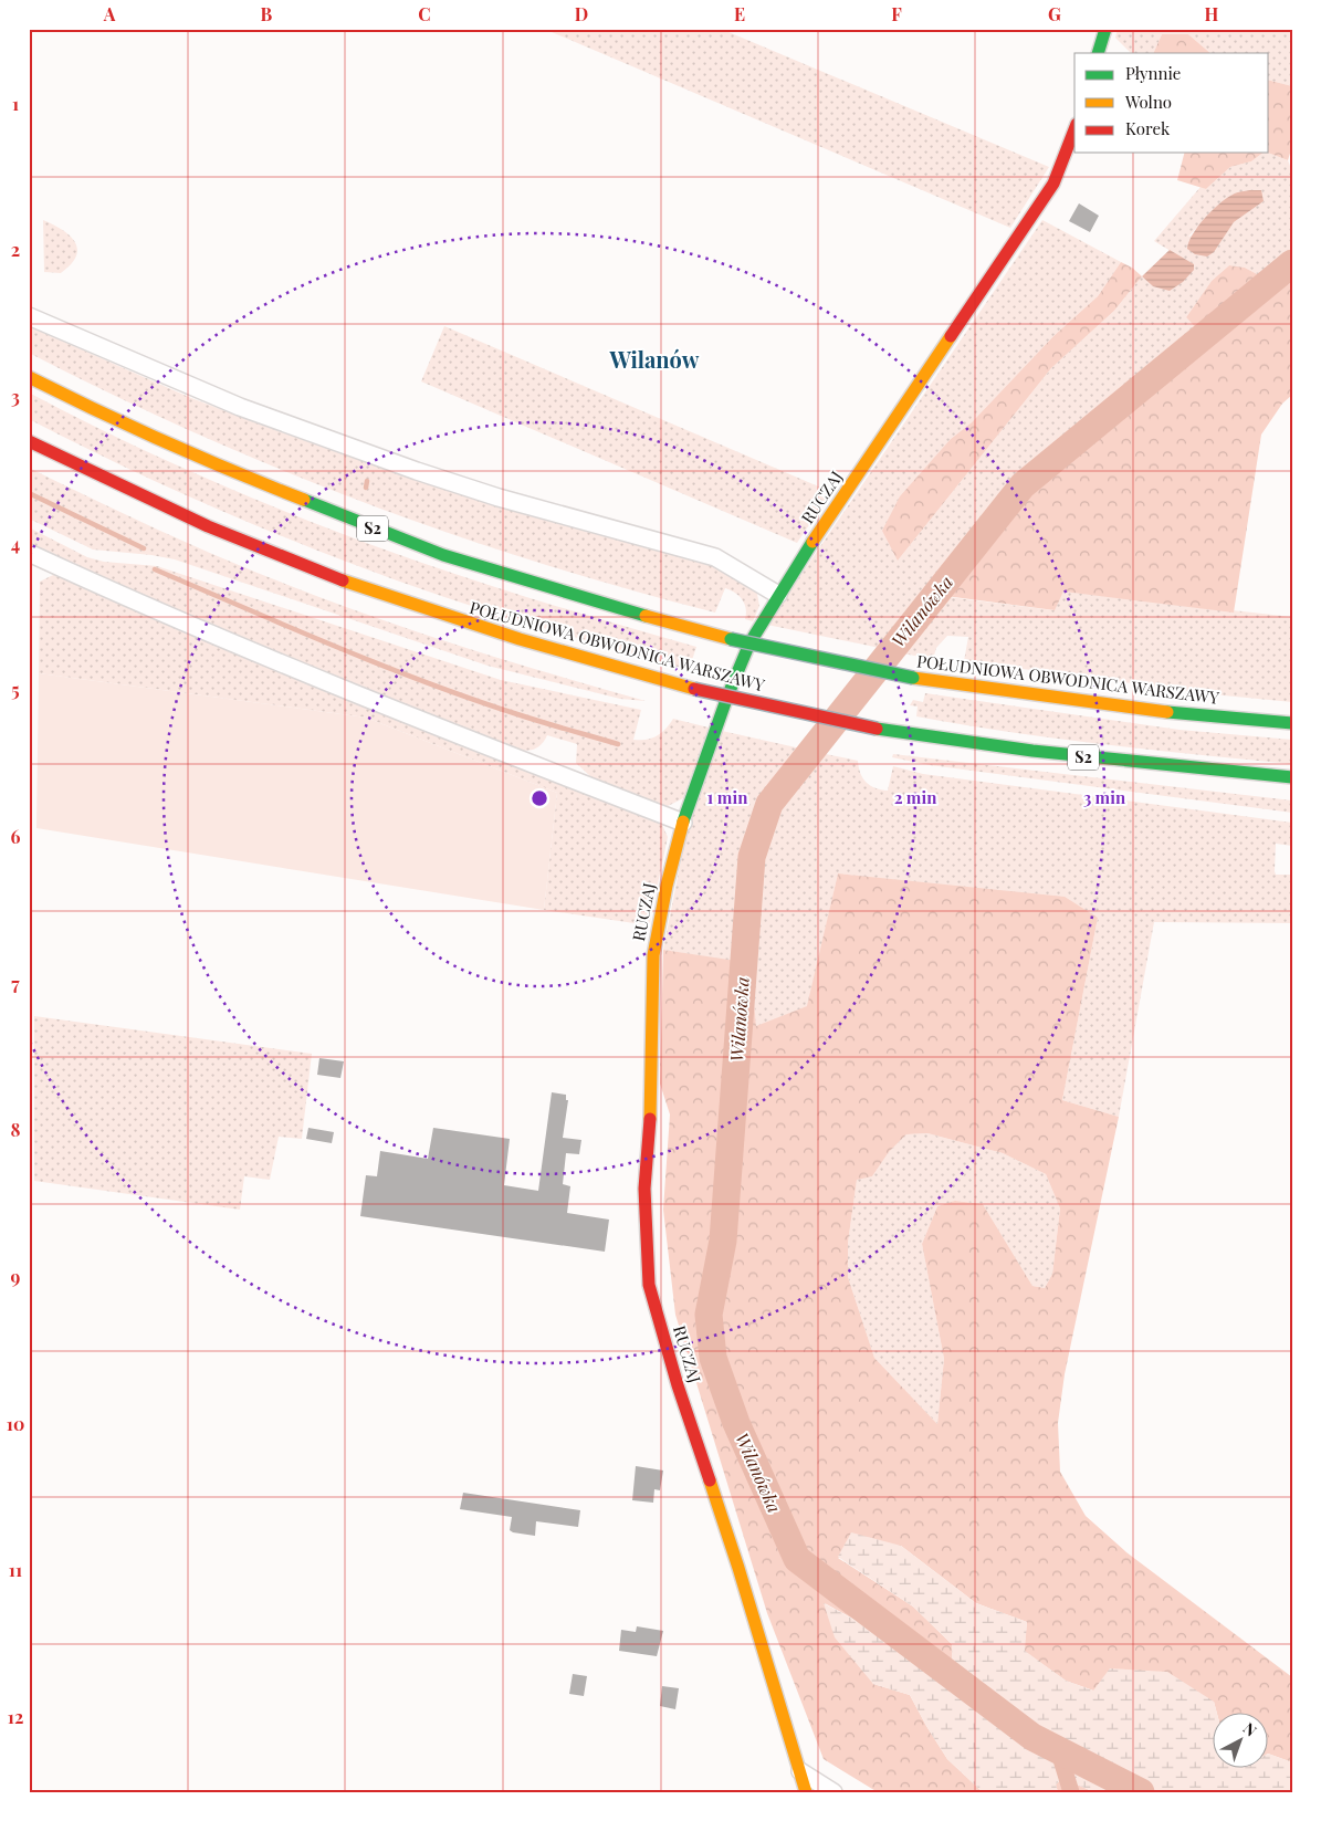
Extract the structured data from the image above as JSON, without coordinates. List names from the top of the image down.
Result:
{
  "streets": {
    "main road": ["RUCZAJ", "S2", "POŁUDNIOWA OBWODNICA WARSZAWY"]
  },
  "districts": ["Wilanów"],
  "water": ["Wilanówka"],
  "legend": ["Płynnie", "Wolno", "Korek"],
  "north": "top right",
  "grid": {
    "columns": [
      "A",
      "B",
      "C",
      "D",
      "E",
      "F",
      "G",
      "H"
    ],
    "rows": [
      "1",
      "2",
      "3",
      "4",
      "5",
      "6",
      "7",
      "8",
      "9",
      "10",
      "11",
      "12"
    ]
  },
  "rings": ["1 min", "2 min", "3 min"]
}
